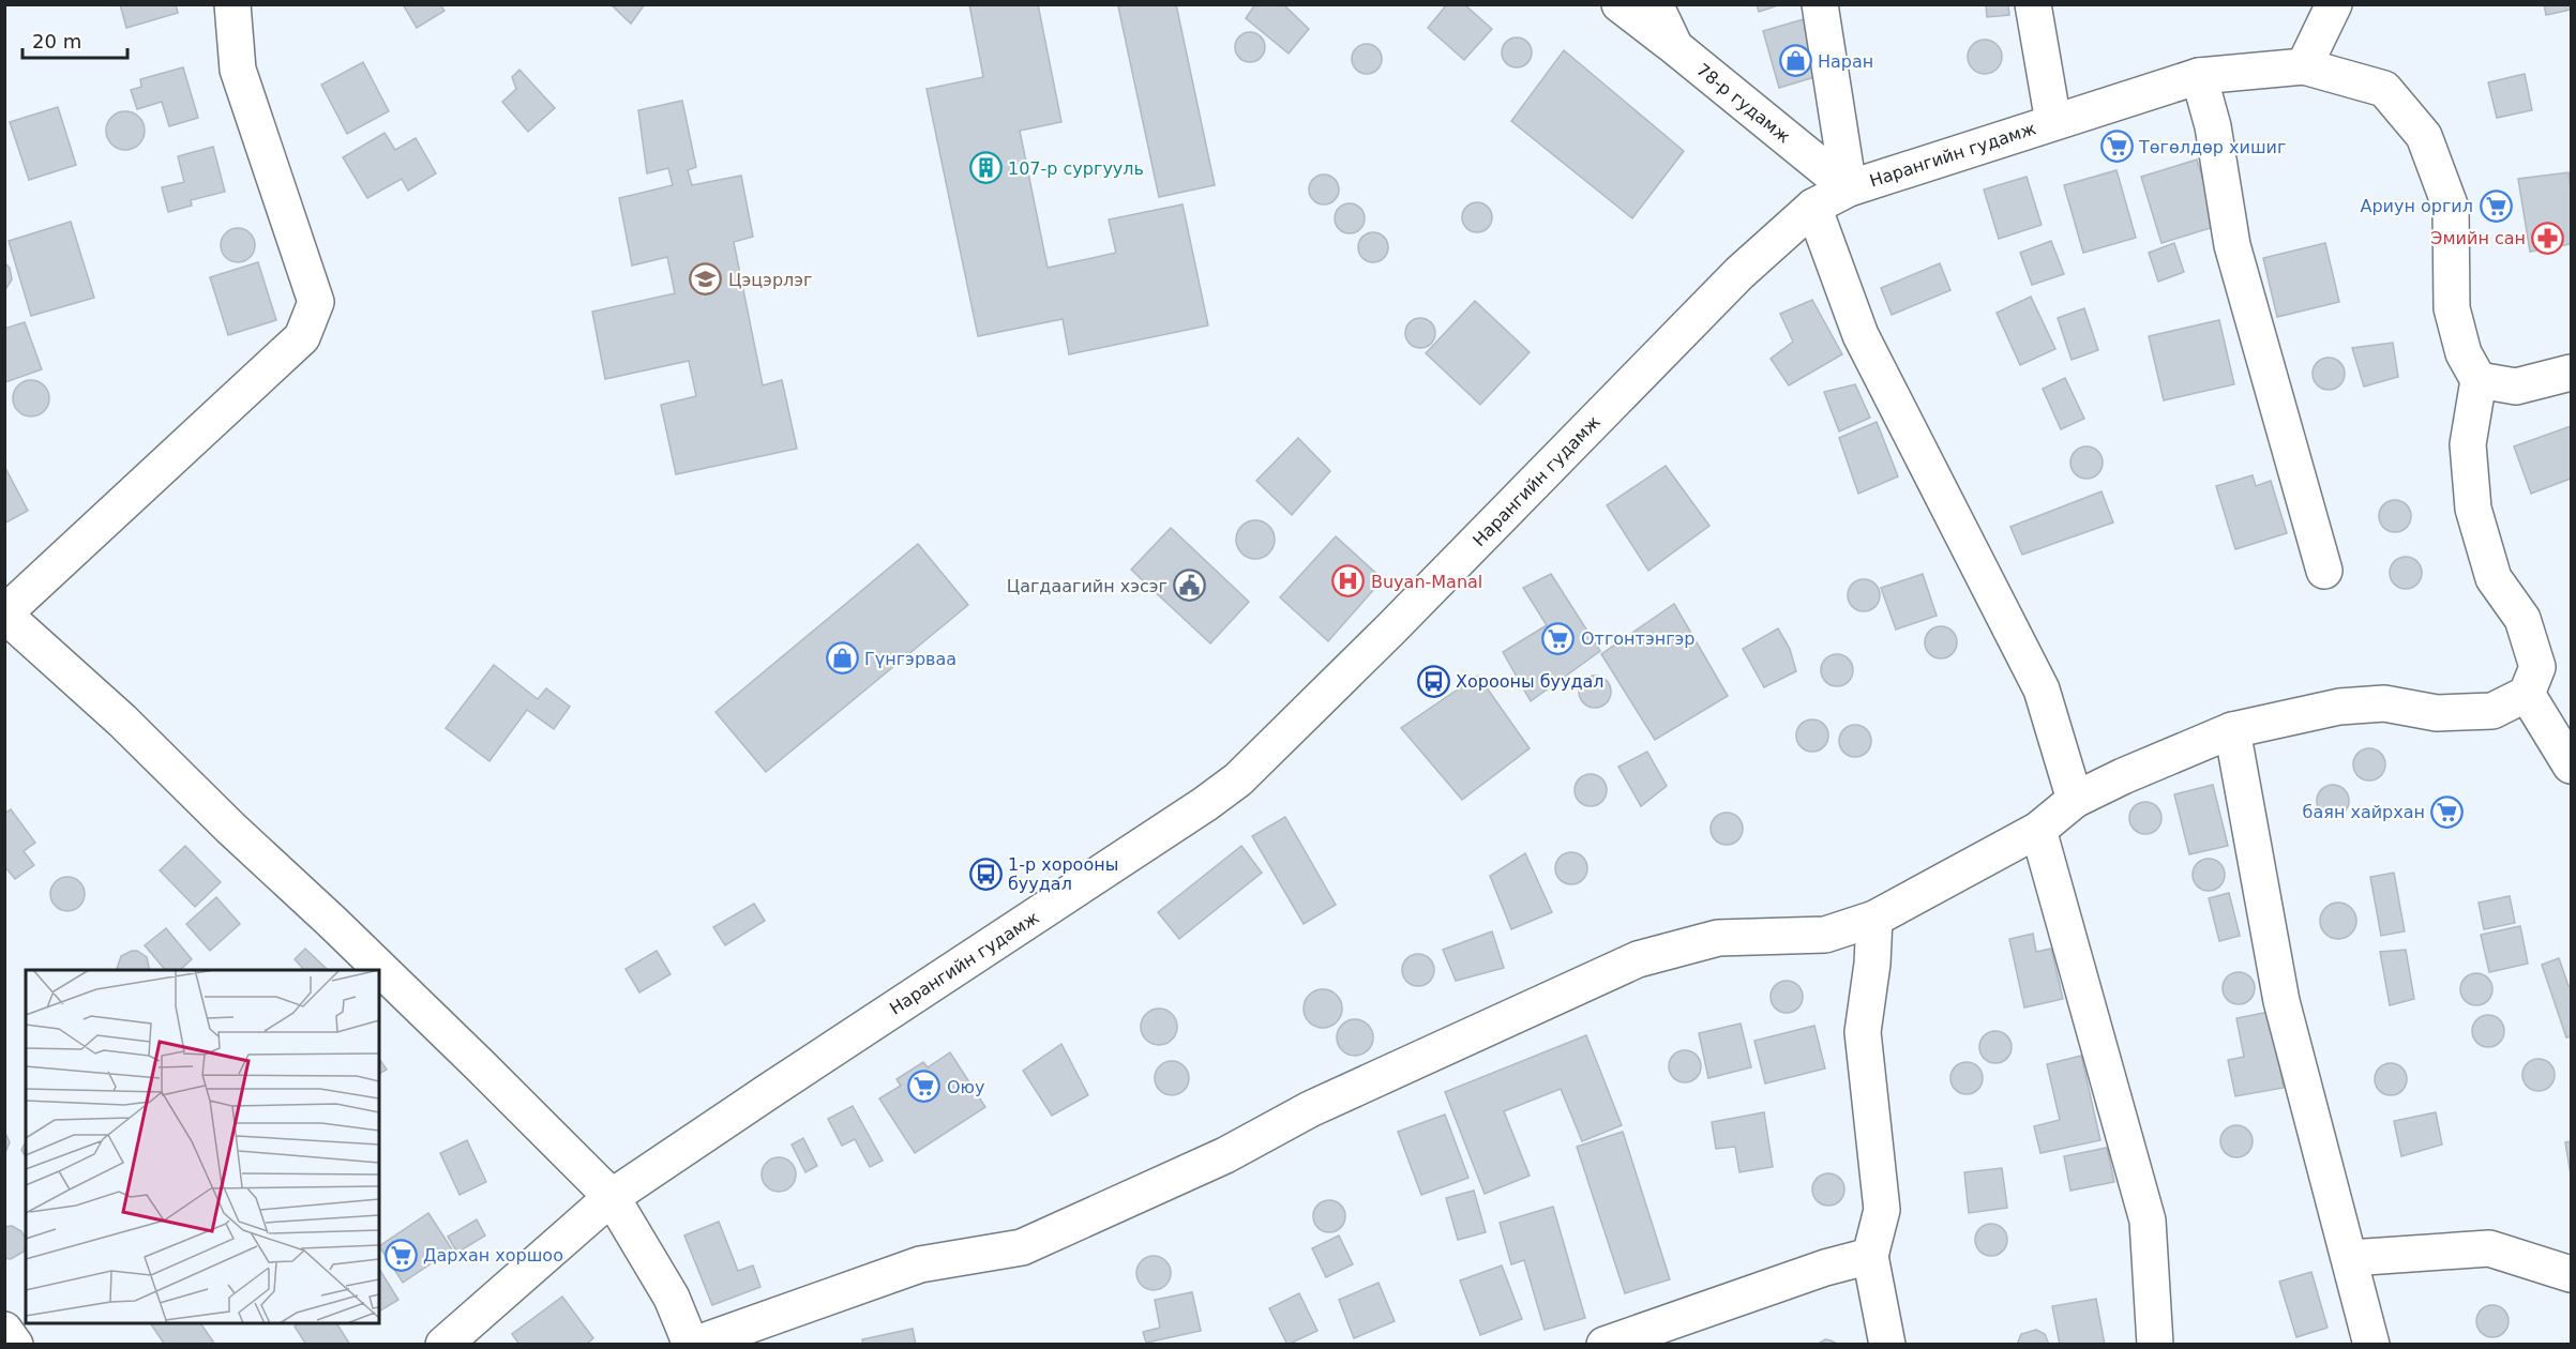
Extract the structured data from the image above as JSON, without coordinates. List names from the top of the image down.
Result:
{
  "streets": {
    "street": ["78-р гудамж", "Нарангийн гудамж"]
  },
  "crossings": [
    ["78-р гудамж", "Нарангийн гудамж"]
  ],
  "places": {
    "shop": ["Наран", "Гүнгэрваа"],
    "supermarket": [
      "Төгөлдөр хишиг",
      "Ариун оргил",
      "Отгонтэнгэр",
      "баян хайрхан",
      "Оюу",
      "Дархан хоршоо"
    ],
    "building": ["107-р сургууль"],
    "pharmacy": ["Эмийн сан"],
    "school or university": ["Цэцэрлэг"],
    "hospital": ["Buyan-Manal"],
    "public building": ["Цагдаагийн хэсэг"],
    "bus stop": ["Хорооны буудал", "1-р хорооны буудал"]
  },
  "scale_bar": "20 m"
}
